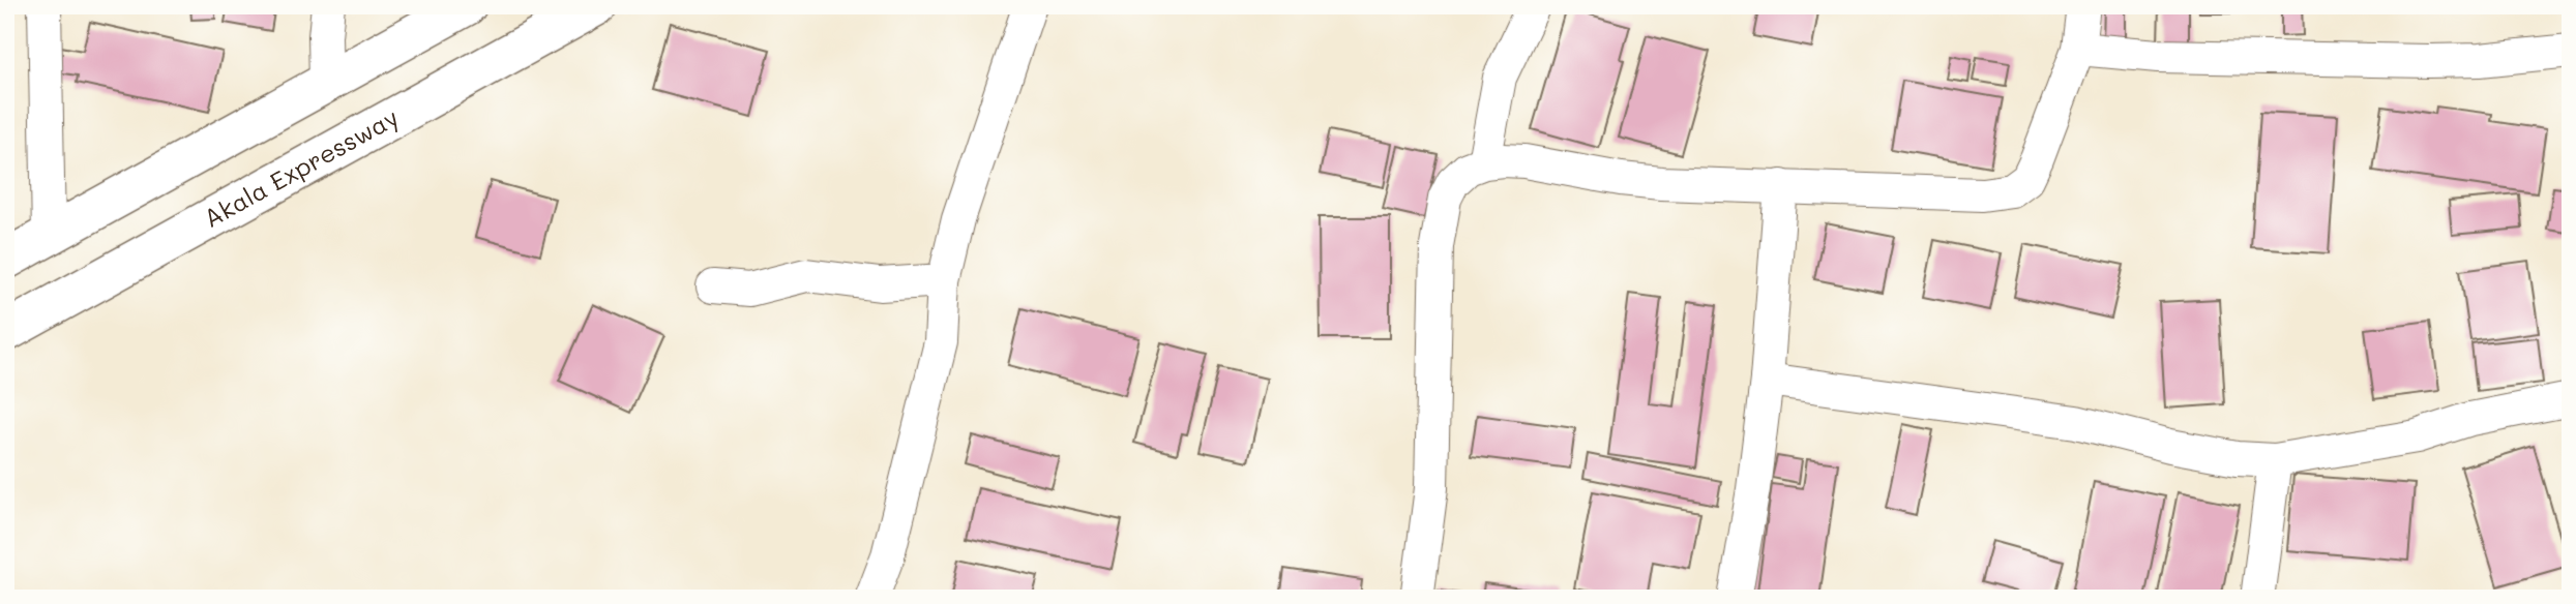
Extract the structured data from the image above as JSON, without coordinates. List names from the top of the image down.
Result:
{
  "streets": {
    "main road": ["Akala Expressway"]
  }
}
